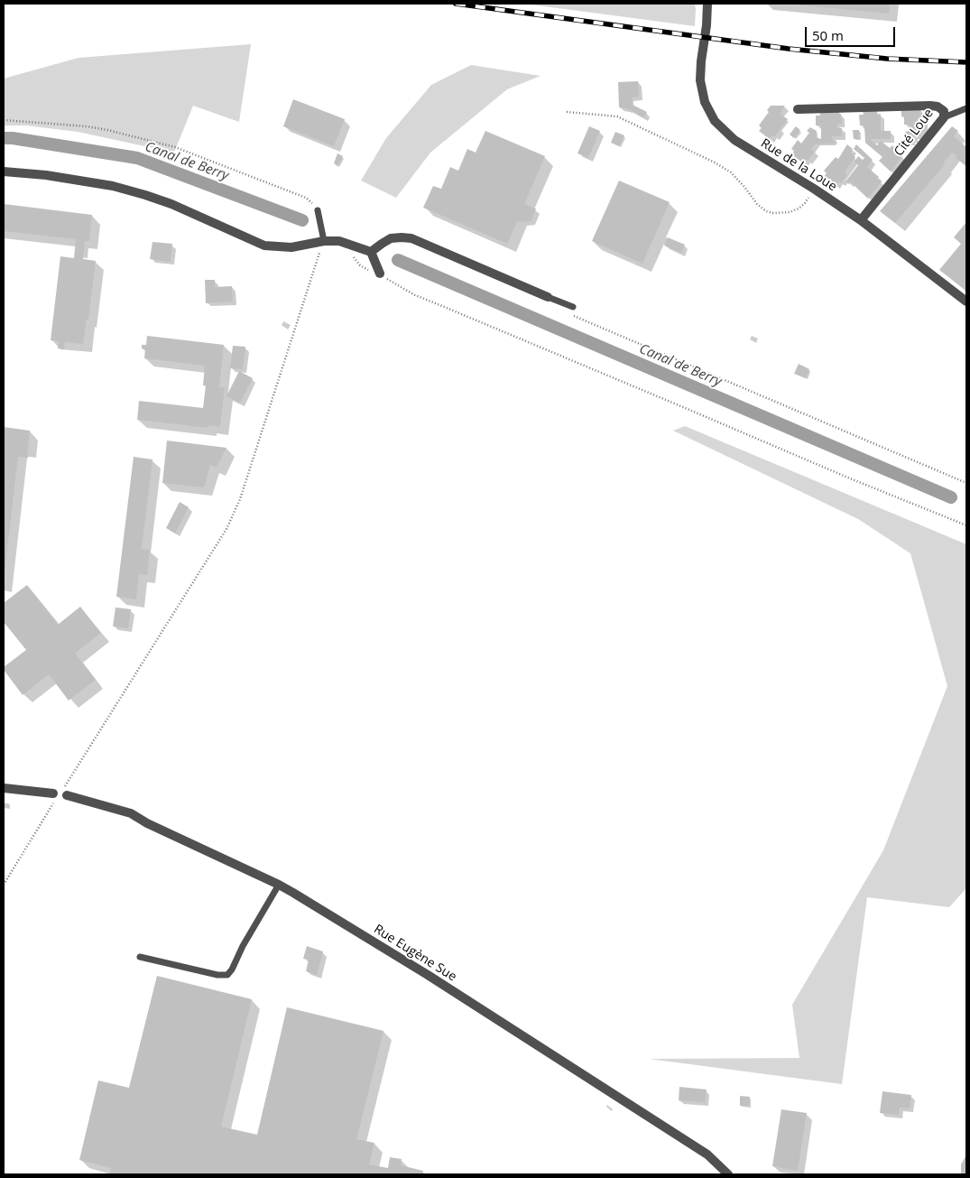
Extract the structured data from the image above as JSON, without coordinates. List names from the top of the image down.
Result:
{
  "streets": {
    "street": ["Cité Loue", "Rue de la Loue", "Rue Eugène Sue"]
  },
  "crossings": [
    ["Cité Loue", "Rue de la Loue"]
  ],
  "water": ["Canal de Berry"],
  "scale_bar": "50 m"
}
